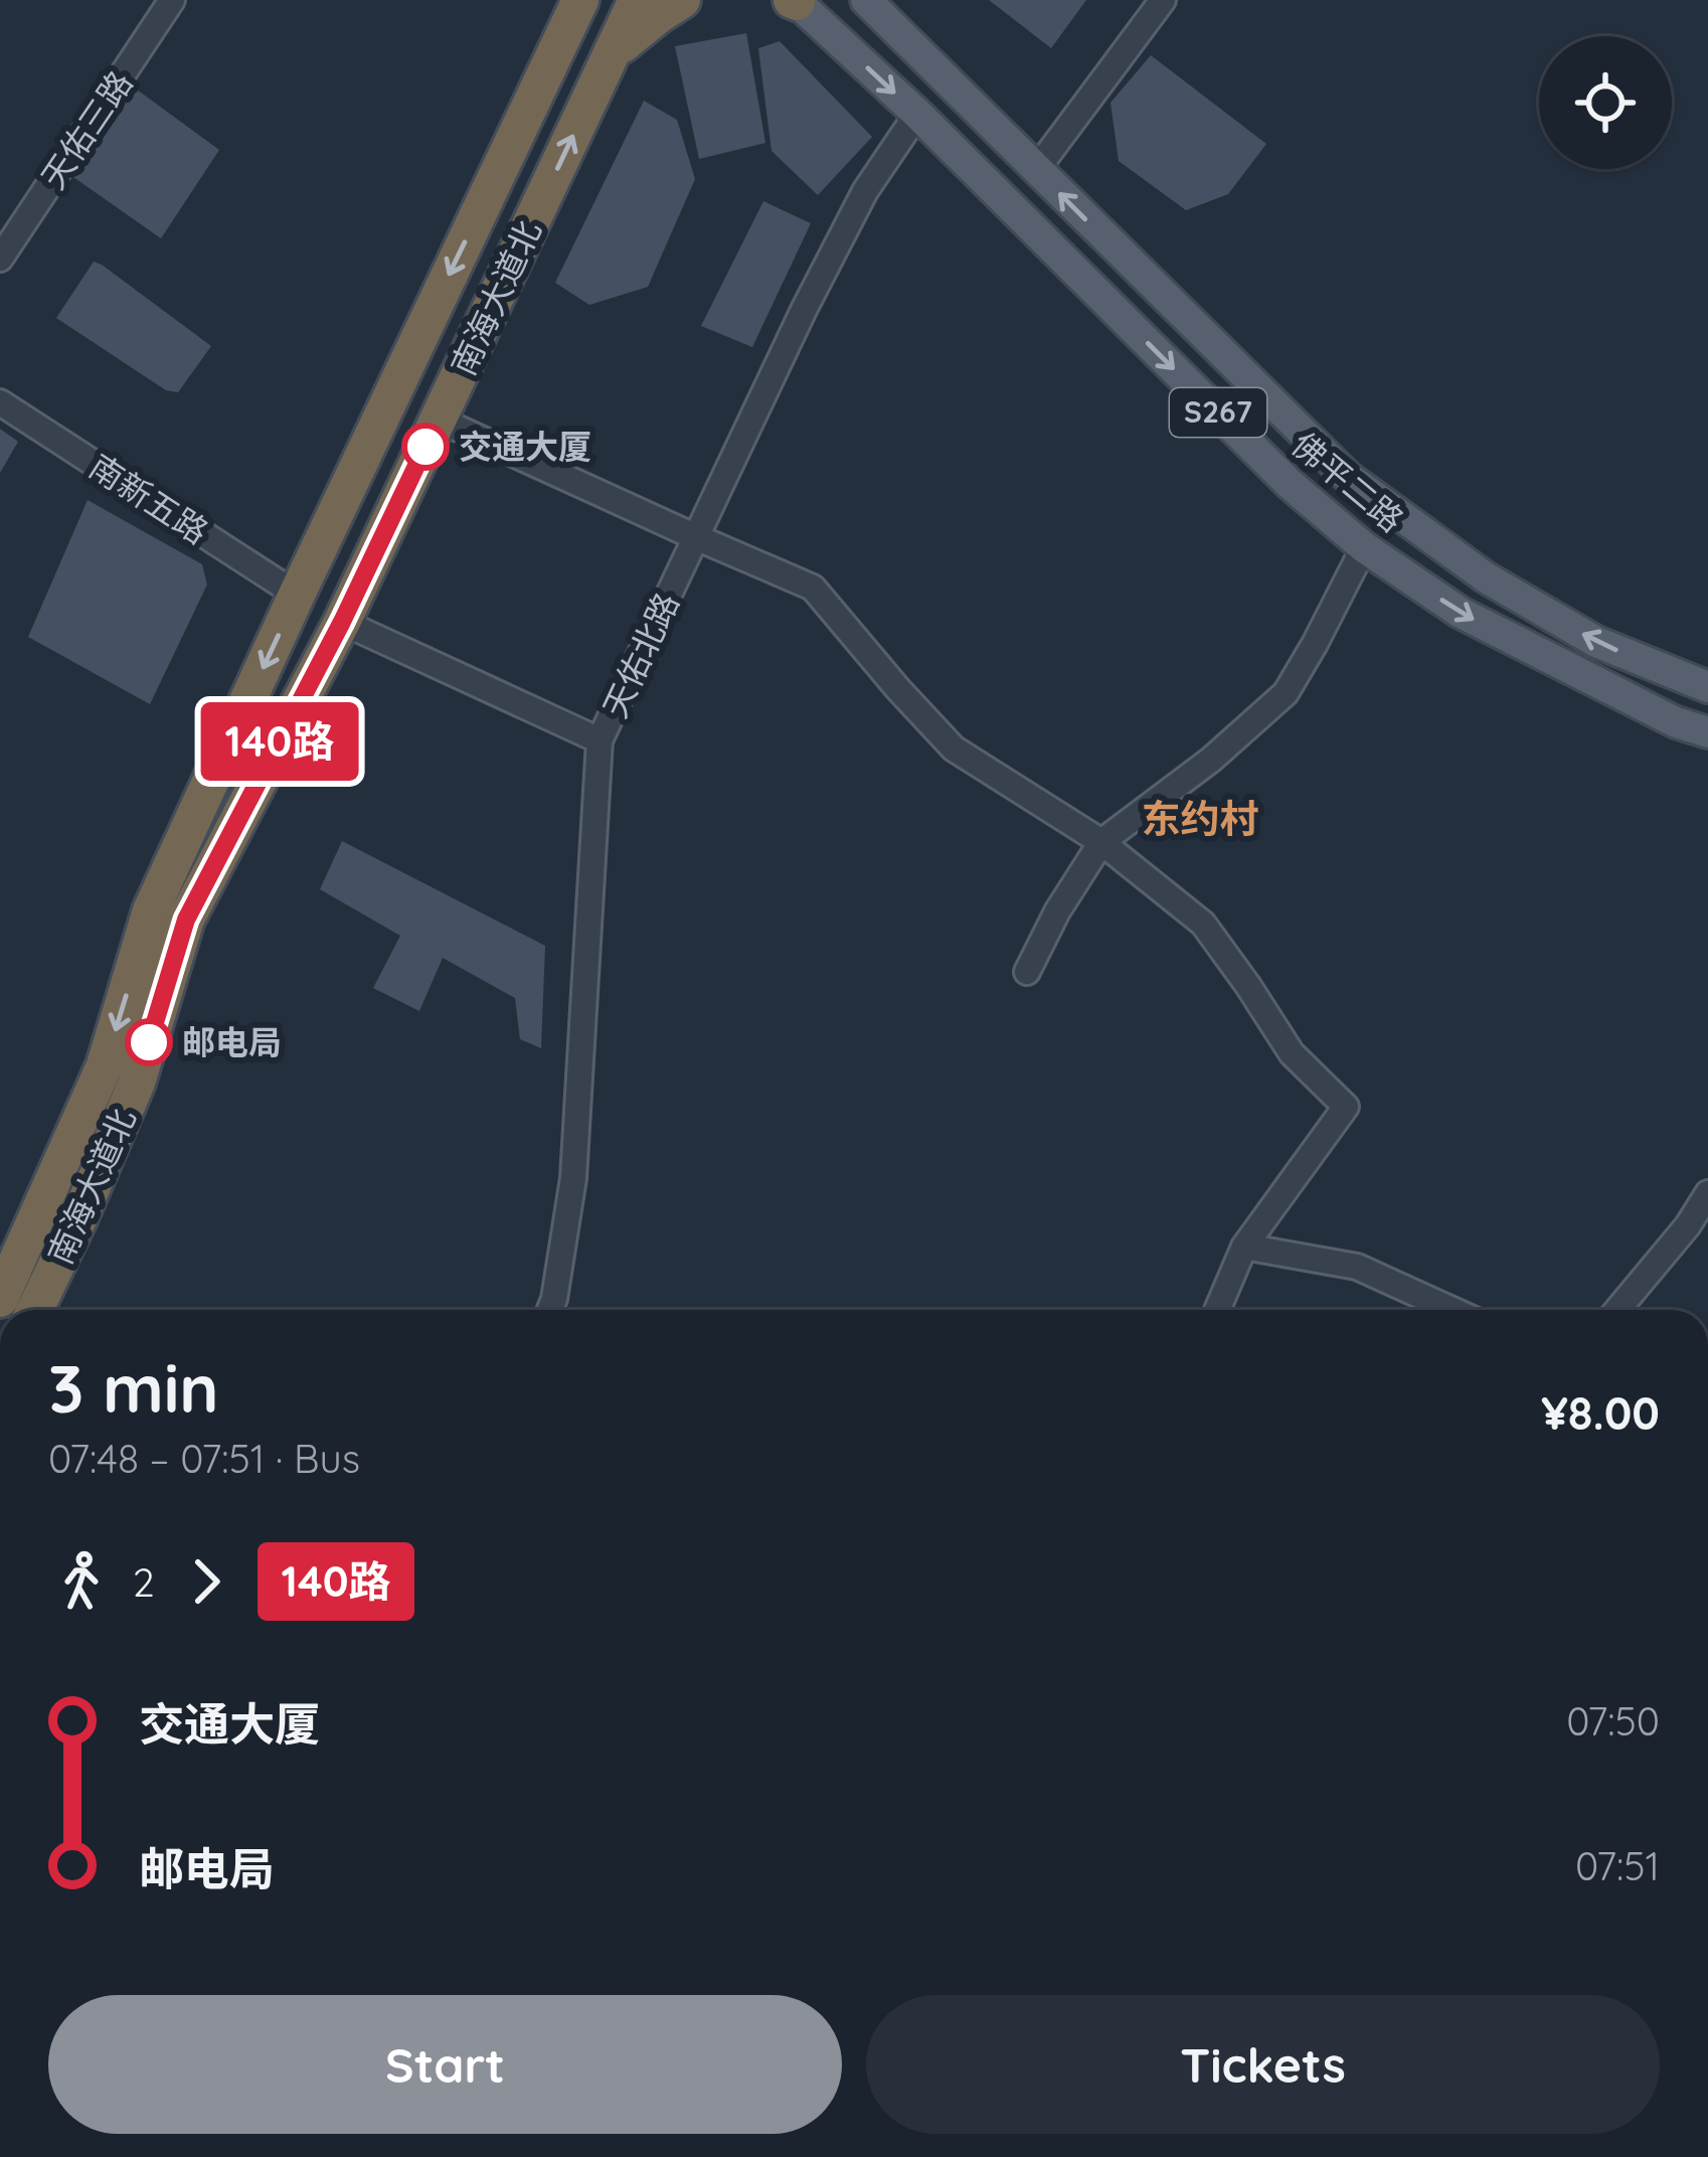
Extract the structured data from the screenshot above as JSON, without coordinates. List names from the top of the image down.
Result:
{
  "streets": {
    "highway": ["南海大道北"],
    "main road": ["S267", "佛平二路"],
    "street": ["天佑三路", "南新五路", "天佑北路"]
  },
  "crossings": [
    ["南海大道北", "南新五路"],
    ["佛平二路", "天佑北路"]
  ],
  "districts": ["东约村"],
  "places": ["交通大厦", "邮电局"],
  "lines": ["bus line 140路"],
  "page": {
    "on_map": "140路",
    "heading": ["3 min", "07:48 – 07:51 · Bus", "¥8.00"],
    "legs": ["2", "140路"],
    "list": [
      {
        "name": "交通大厦",
        "value": "07:50"
      },
      {
        "name": "邮电局",
        "value": "07:51"
      }
    ],
    "buttons": ["Start", "Tickets"]
  }
}
